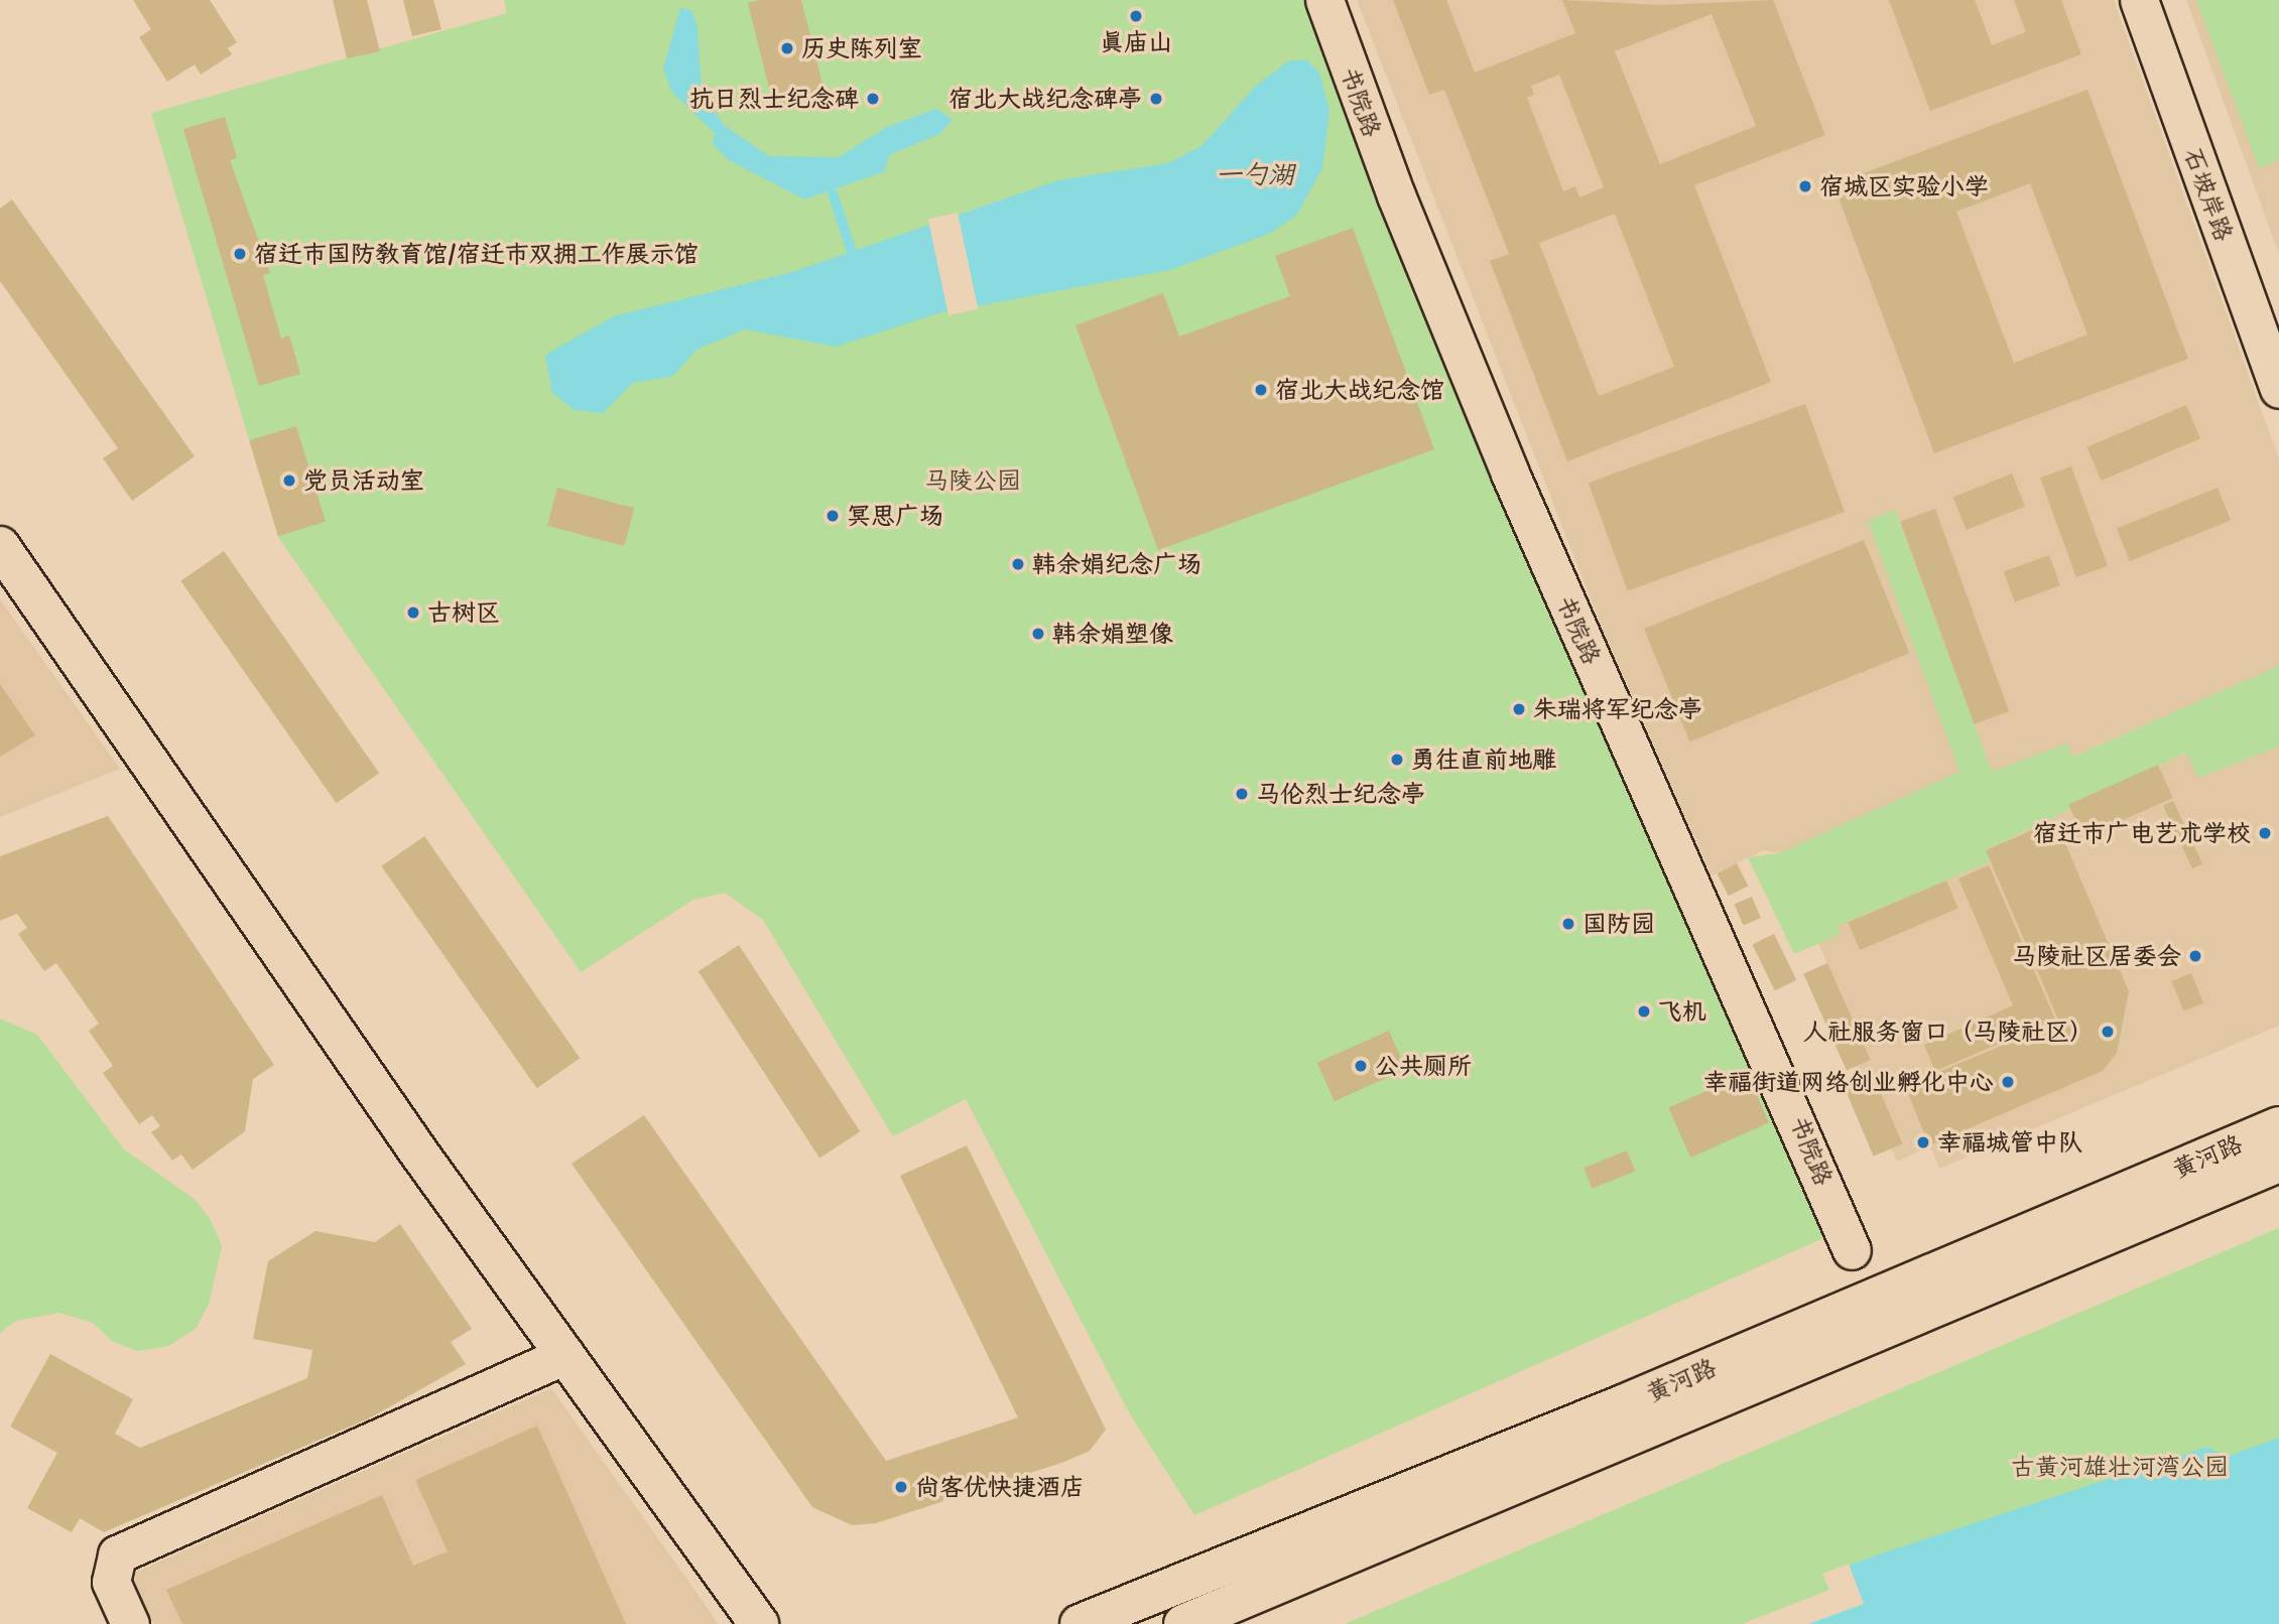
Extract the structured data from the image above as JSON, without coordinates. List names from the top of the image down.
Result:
{
  "streets": {
    "main road": ["黄河路"],
    "street": ["书院路", "石坡岸路"]
  },
  "water": ["一勺湖"],
  "parks": ["马陵公园", "古黄河雄壮河湾公园"],
  "places": [
    "真庙山",
    "历史陈列室",
    "抗日烈士纪念碑",
    "宿北大战纪念碑亭",
    "宿城区实验小学",
    "宿迁市国防教育馆/宿迁市双拥工作展示馆",
    "宿北大战纪念馆",
    "党员活动室",
    "冥思广场",
    "韩余娟纪念广场",
    "古树区",
    "韩余娟塑像",
    "朱瑞将军纪念亭",
    "勇往直前地雕",
    "马伦烈士纪念亭",
    "宿迁市广电艺术学校",
    "国防园",
    "马陵社区居委会",
    "飞机",
    "人社服务窗口（马陵社区）",
    "公共厕所",
    "幸福街道网络创业孵化中心",
    "幸福城管中队",
    "尚客优快捷酒店"
  ]
}
